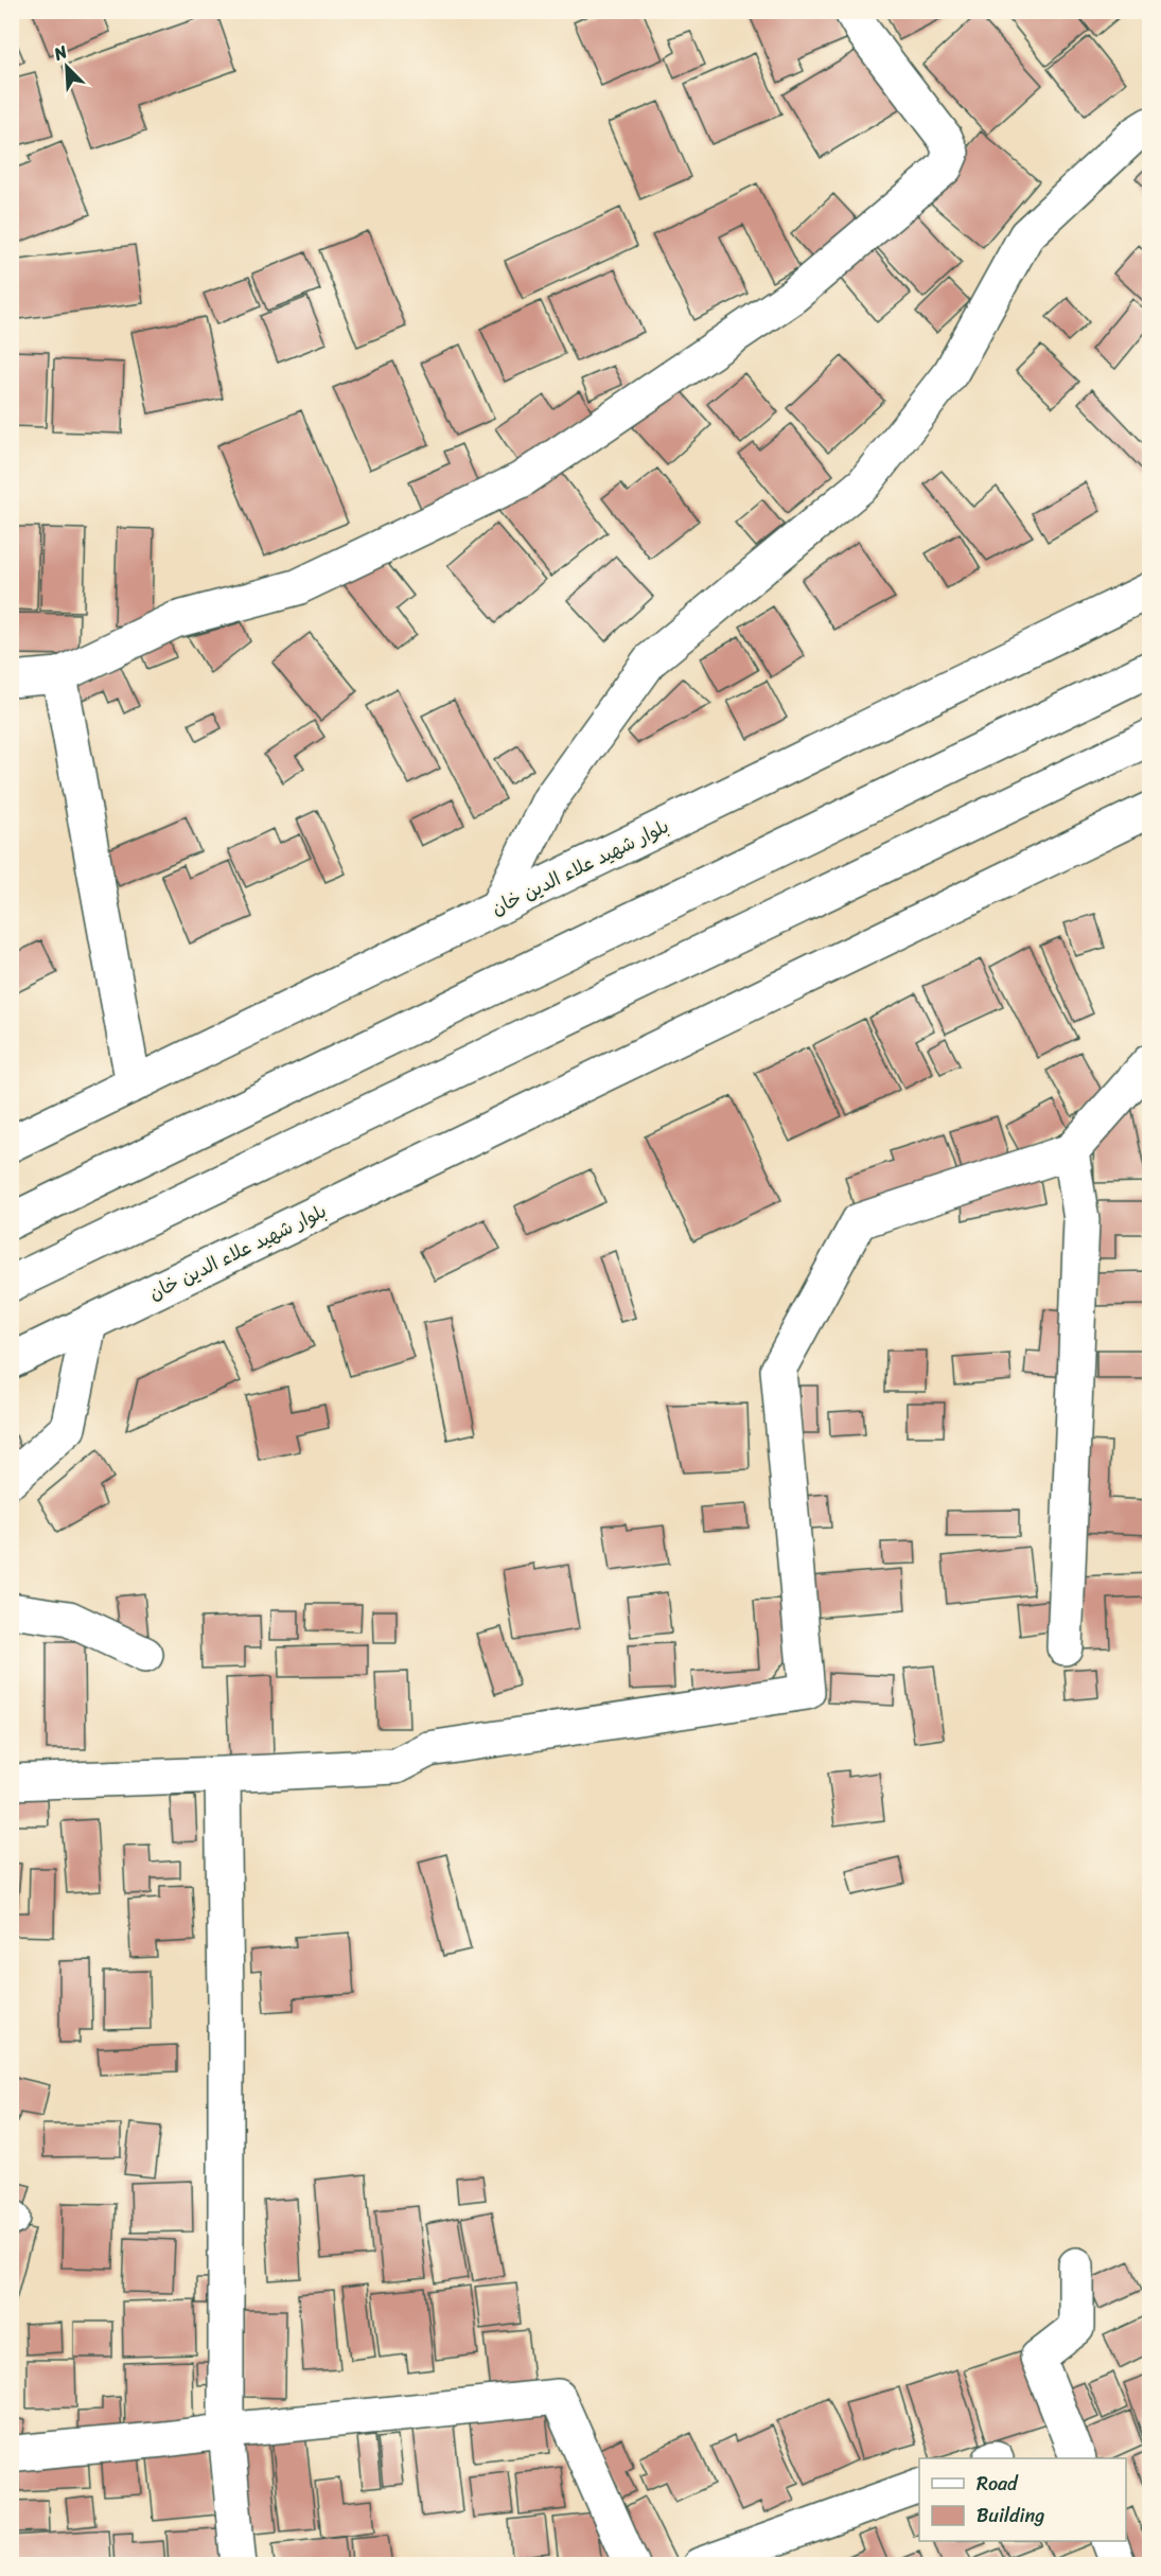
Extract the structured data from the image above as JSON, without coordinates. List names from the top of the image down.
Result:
{
  "streets": {
    "main road": ["بلوار شهید علاء الدین خان"]
  },
  "legend": ["Road", "Building"],
  "north": "top left"
}
